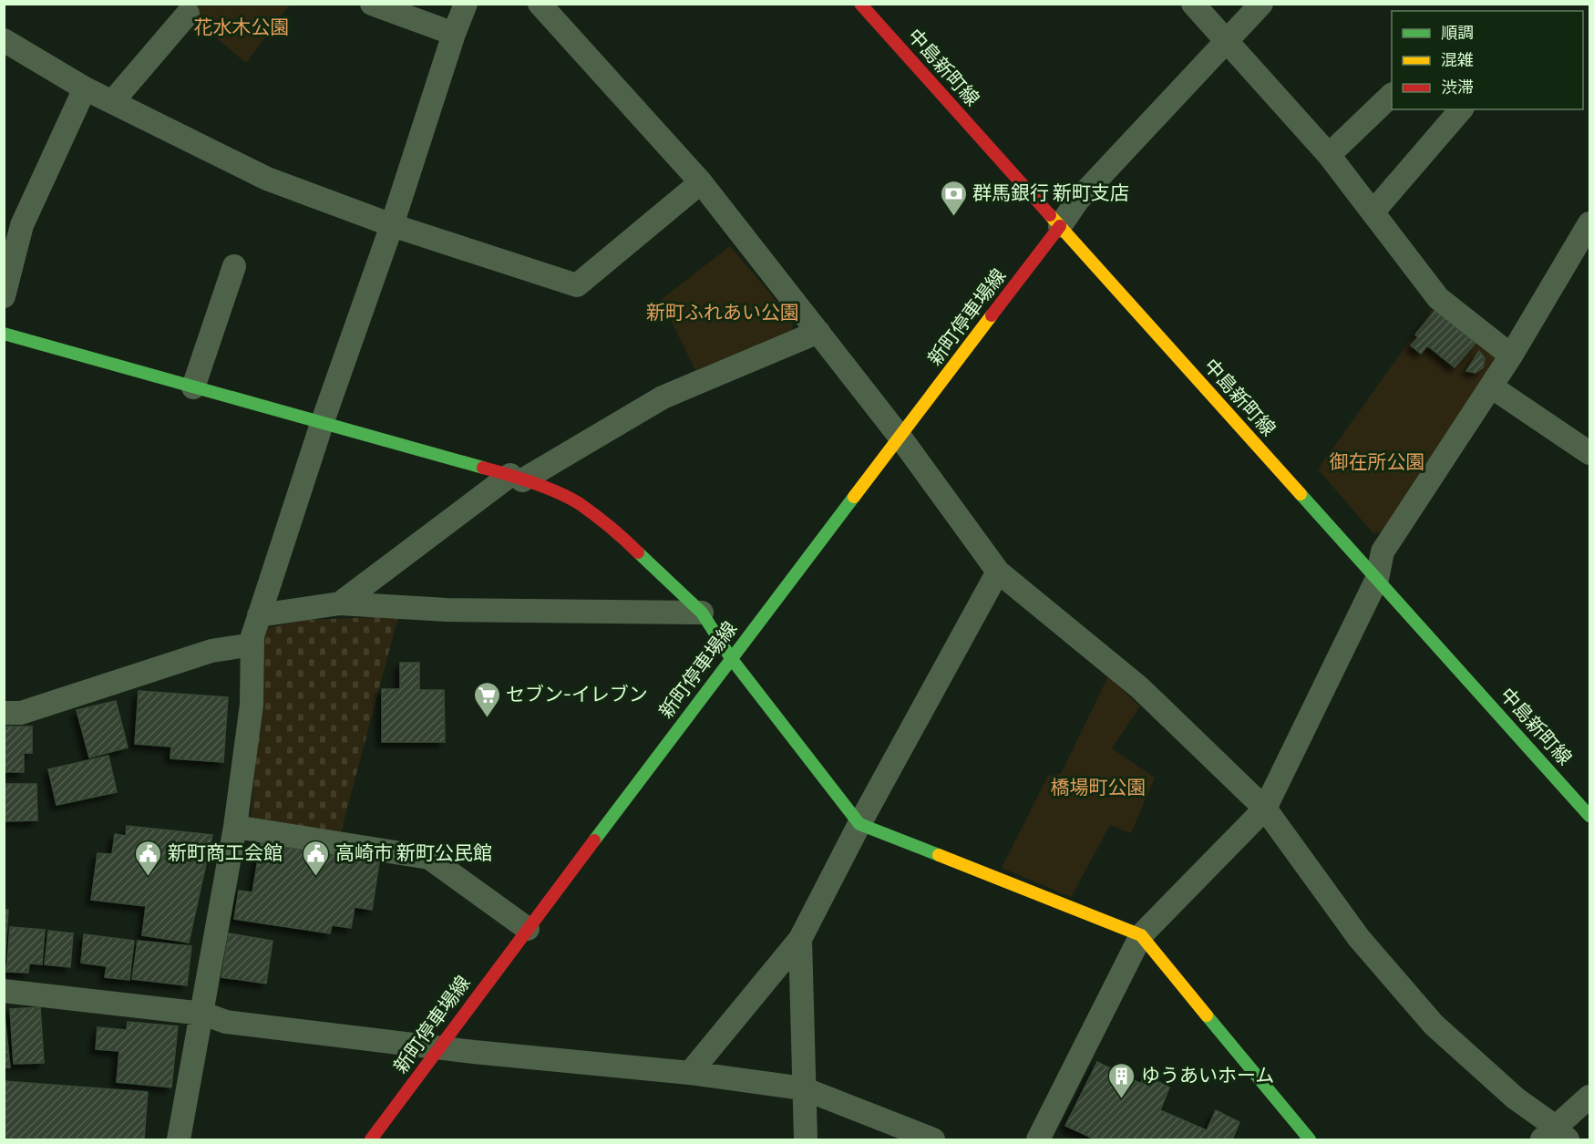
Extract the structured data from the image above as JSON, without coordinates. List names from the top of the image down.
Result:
{
  "streets": {
    "main road": ["中島新町線", "新町停車場線"]
  },
  "crossings": [
    ["中島新町線", "新町停車場線"]
  ],
  "parks": [
    "花水木公園",
    "新町ふれあい公園",
    "御在所公園",
    "橋場町公園"
  ],
  "places": {
    "bank": ["群馬銀行 新町支店"],
    "supermarket": ["セブン-イレブン"],
    "public building": ["新町商工会館", "高崎市 新町公民館"],
    "building": ["ゆうあいホーム"]
  },
  "legend": ["順調", "混雑", "渋滞"]
}
